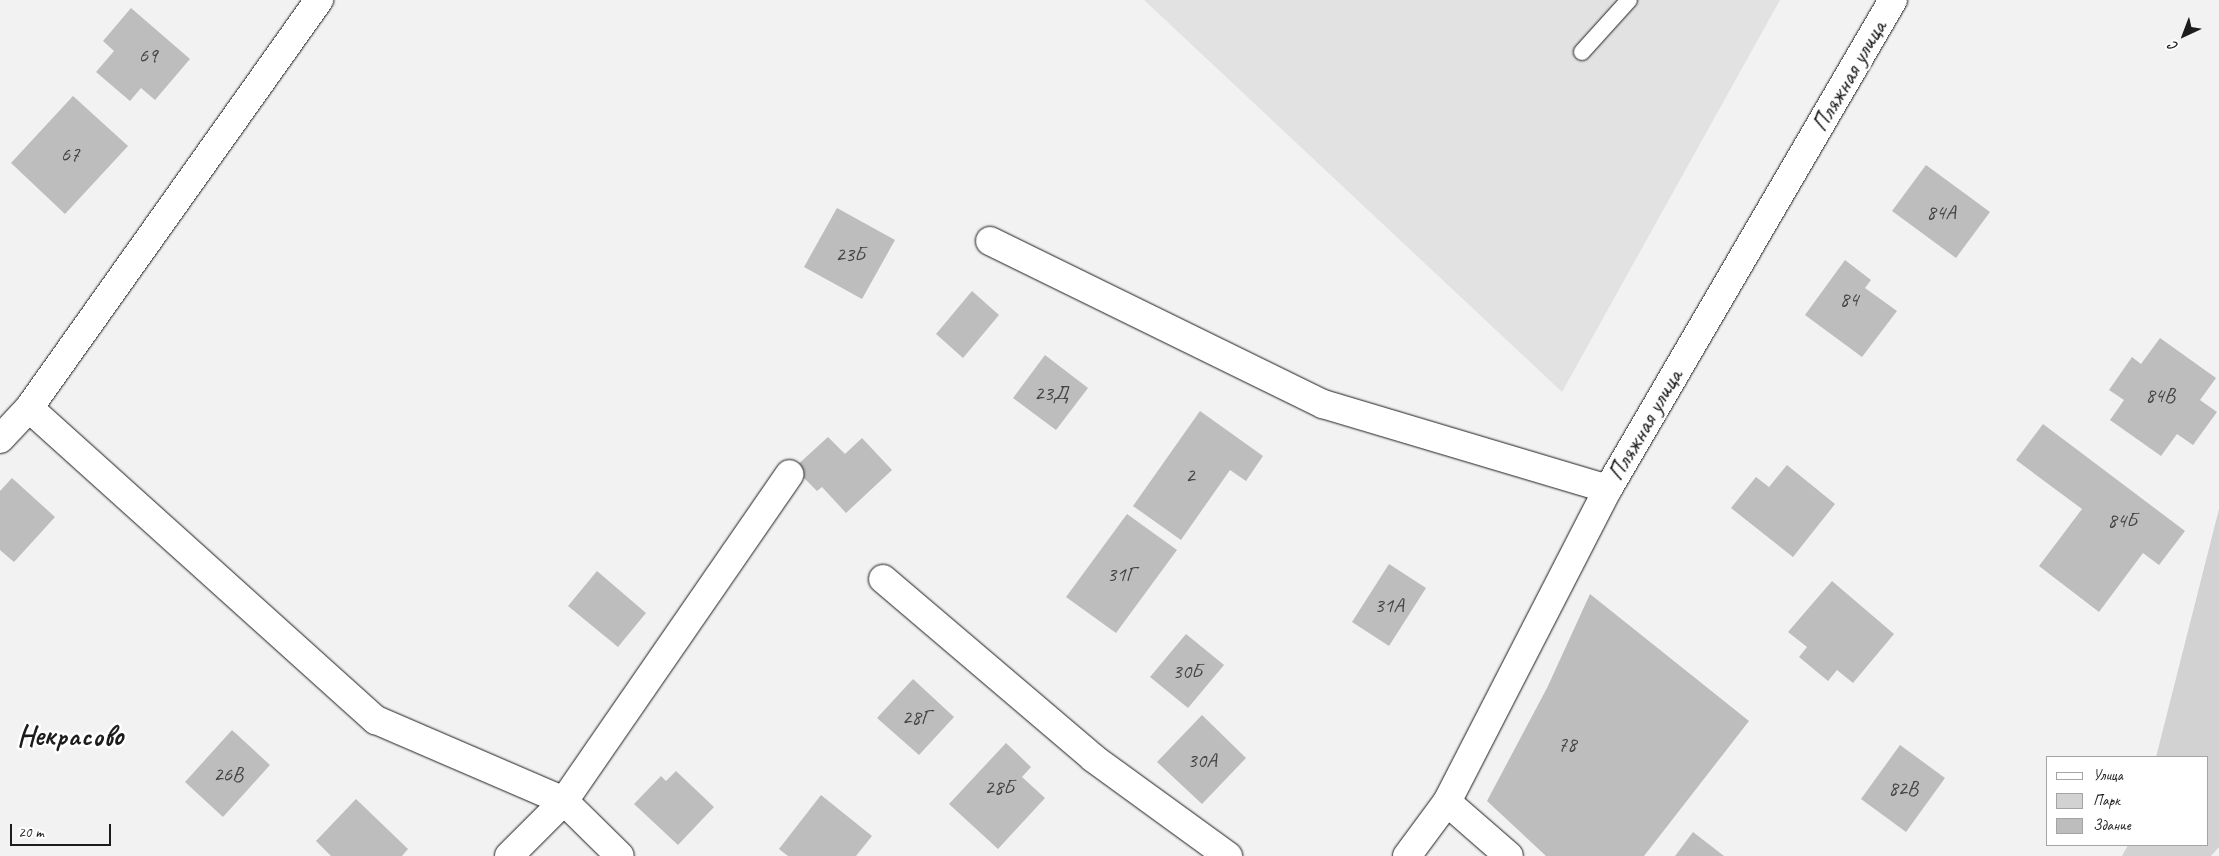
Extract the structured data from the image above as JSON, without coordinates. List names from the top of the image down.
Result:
{
  "streets": {
    "street": ["Пляжная улица"]
  },
  "districts": ["Некрасово"],
  "house_numbers": [
    "69",
    "67",
    "84А",
    "23Б",
    "84",
    "23Д",
    "84В",
    "2",
    "84Б",
    "31Г",
    "31А",
    "30Б",
    "28Г",
    "78",
    "30А",
    "26В",
    "28Б",
    "82В"
  ],
  "legend": ["Улица", "Парк", "Здание"],
  "scale_bar": "20 m",
  "north": "bottom left"
}
